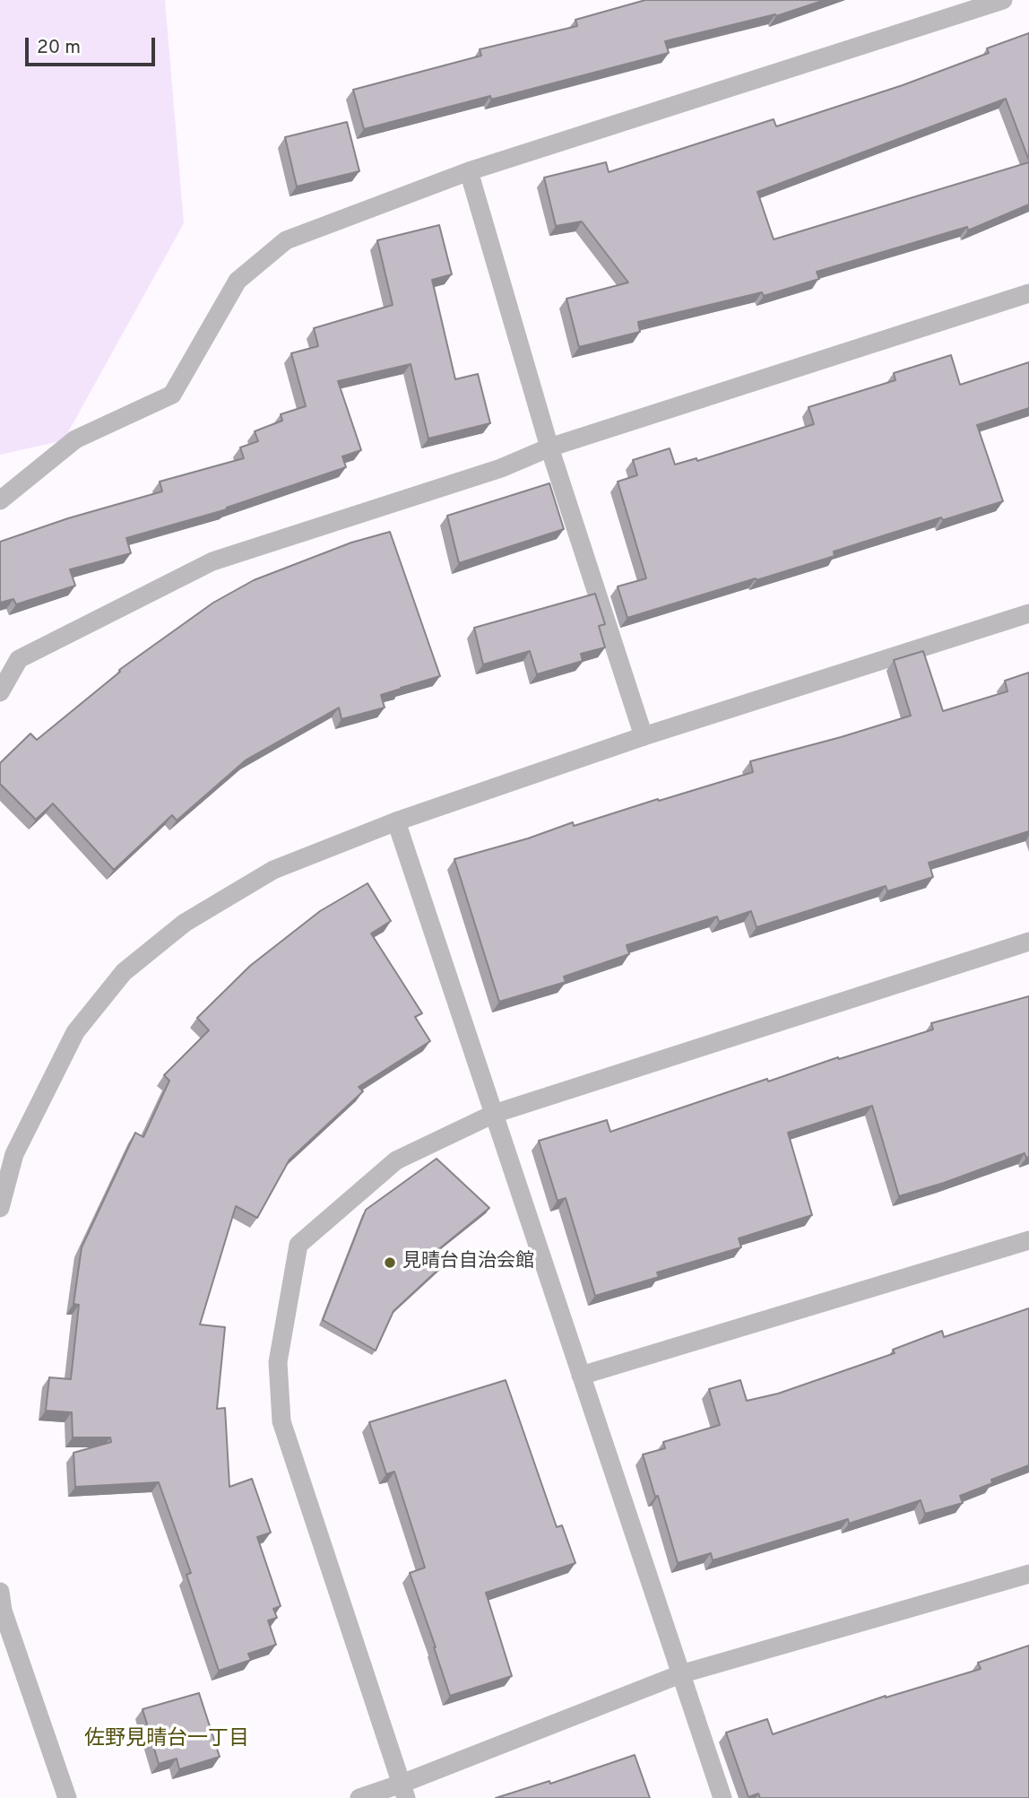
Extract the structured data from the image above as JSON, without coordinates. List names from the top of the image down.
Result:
{
  "districts": ["佐野見晴台一丁目"],
  "places": ["見晴台自治会館"],
  "scale_bar": "20 m"
}
